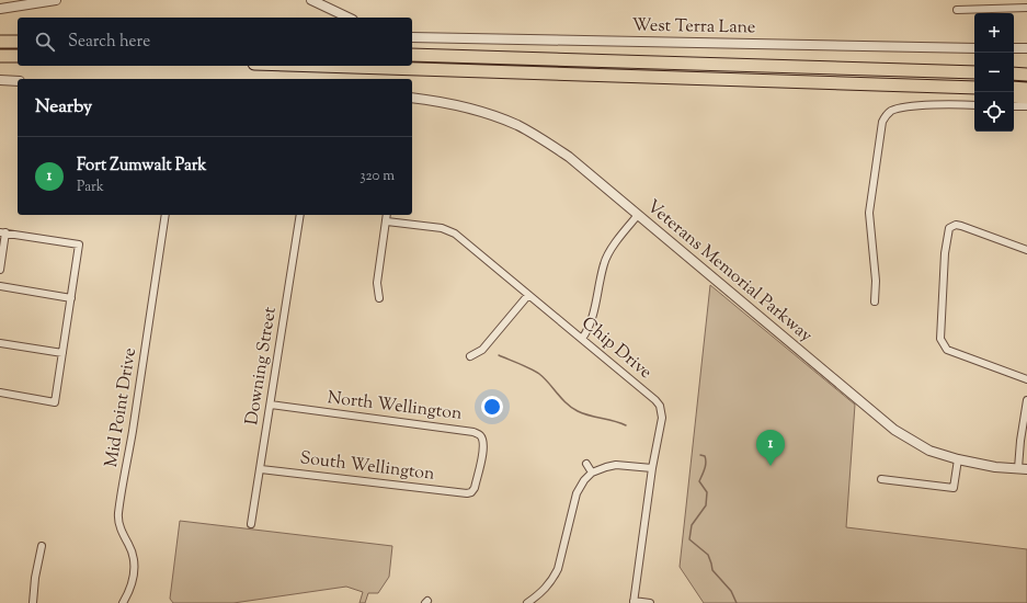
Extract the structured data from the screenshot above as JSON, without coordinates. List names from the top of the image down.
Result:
{
  "streets": {
    "street": [
      "West Terra Lane",
      "Veterans Memorial Parkway",
      "Chip Drive",
      "Downing Street",
      "North Wellington",
      "Mid Point Drive",
      "South Wellington"
    ]
  },
  "crossings": [
    ["Downing Street", "North Wellington"],
    ["Downing Street", "South Wellington"],
    ["North Wellington", "South Wellington"]
  ],
  "page": {
    "map_buttons": ["+", "−"],
    "search": "Search here",
    "heading": "Nearby",
    "list": [
      {
        "mark": "1",
        "name": "Fort Zumwalt Park",
        "note": "Park",
        "value": "320 m"
      }
    ],
    "pins": "1"
  }
}
